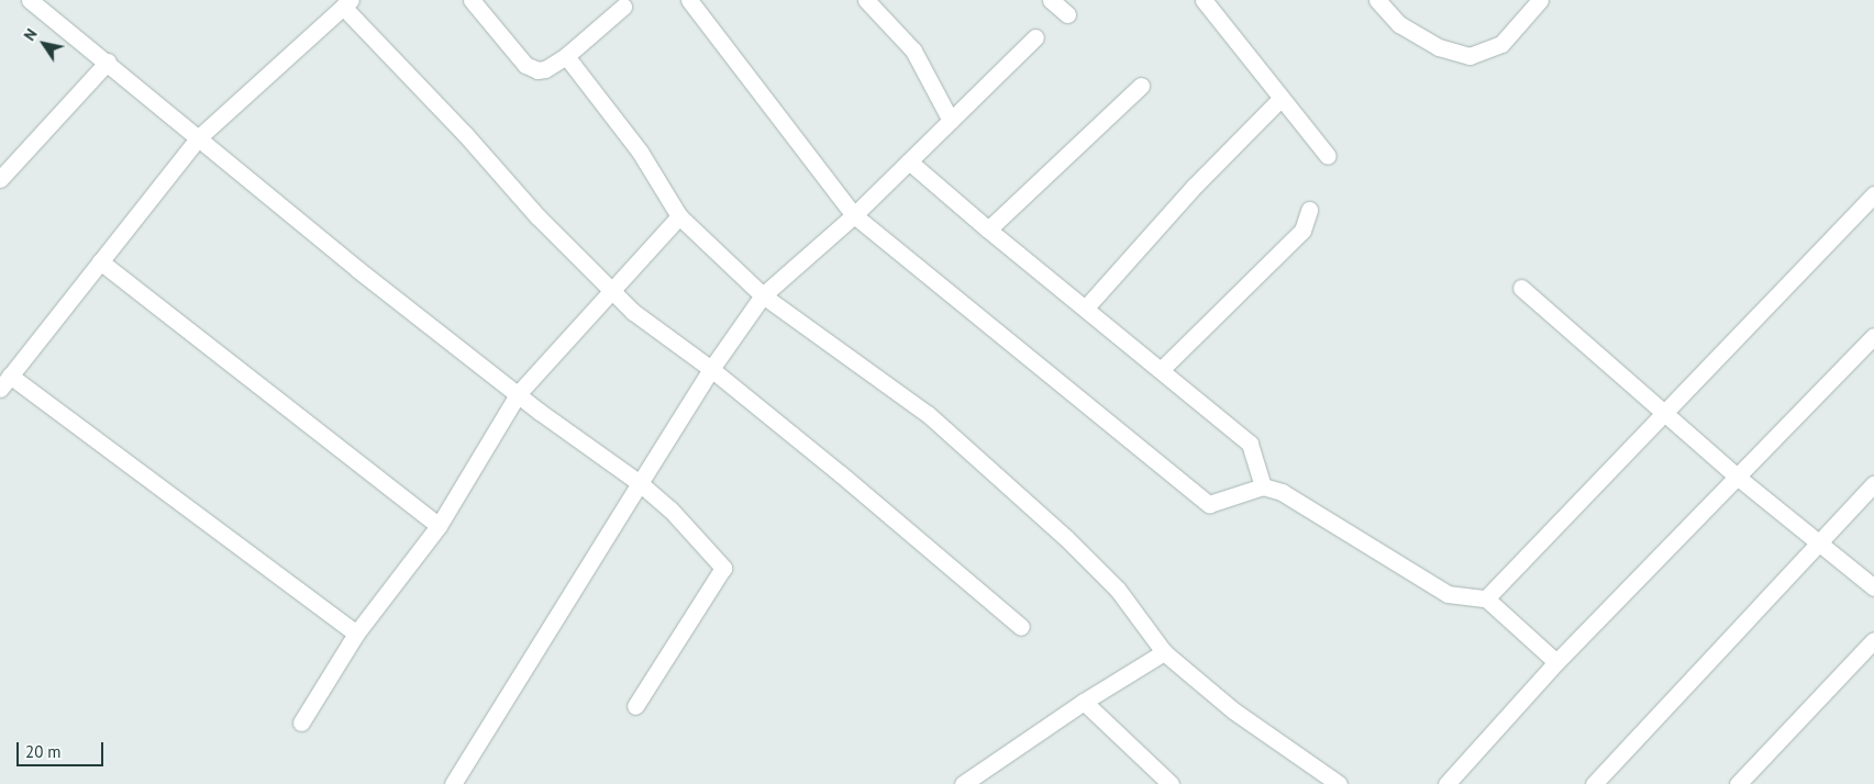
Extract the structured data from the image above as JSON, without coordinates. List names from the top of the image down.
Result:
{
  "scale_bar": "20 m",
  "north": "top left"
}
